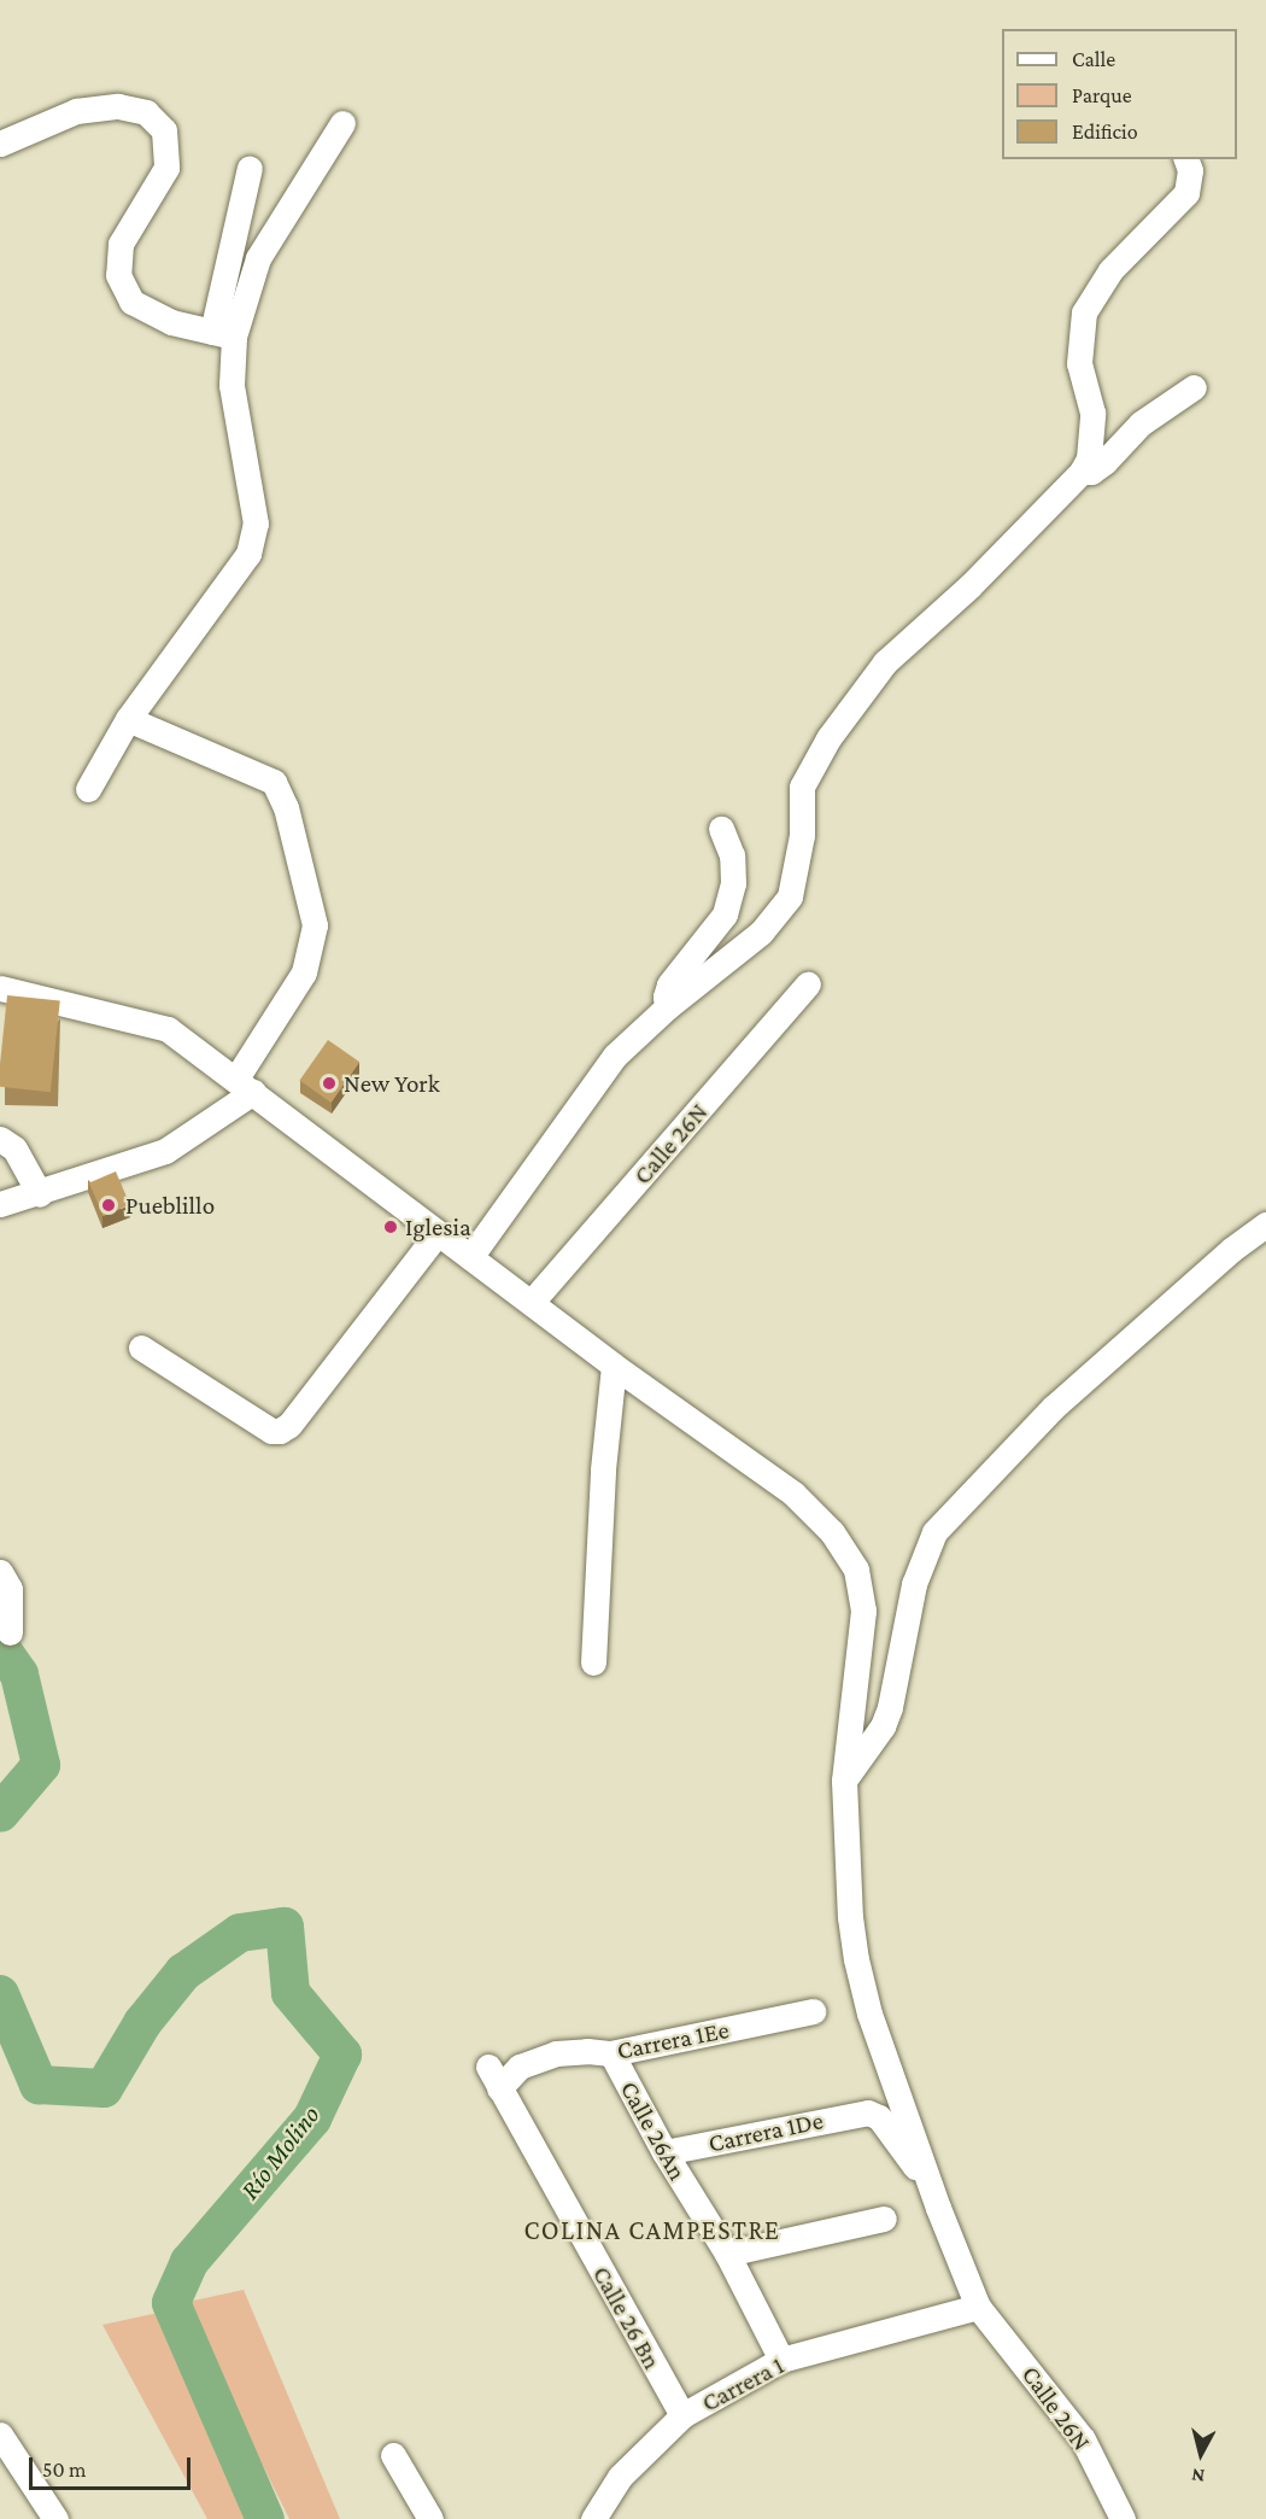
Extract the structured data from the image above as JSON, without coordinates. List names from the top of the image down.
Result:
{
  "streets": {
    "street": [
      "Calle 26N",
      "Carrera 1Ee",
      "Calle 26An",
      "Carrera 1De",
      "Calle 26 Bn",
      "Carrera 1"
    ]
  },
  "crossings": [
    ["Calle 26N", "Carrera 1De"],
    ["Calle 26N", "Carrera 1"],
    ["Carrera 1Ee", "Calle 26An"],
    ["Carrera 1Ee", "Calle 26 Bn"],
    ["Calle 26An", "Carrera 1De"],
    ["Calle 26An", "Carrera 1"],
    ["Calle 26 Bn", "Carrera 1"]
  ],
  "districts": ["COLINA CAMPESTRE"],
  "water": ["Río Molino"],
  "places": ["New York", "Pueblillo", "Iglesia"],
  "legend": ["Calle", "Parque", "Edificio"],
  "scale_bar": "50 m",
  "north": "bottom"
}
